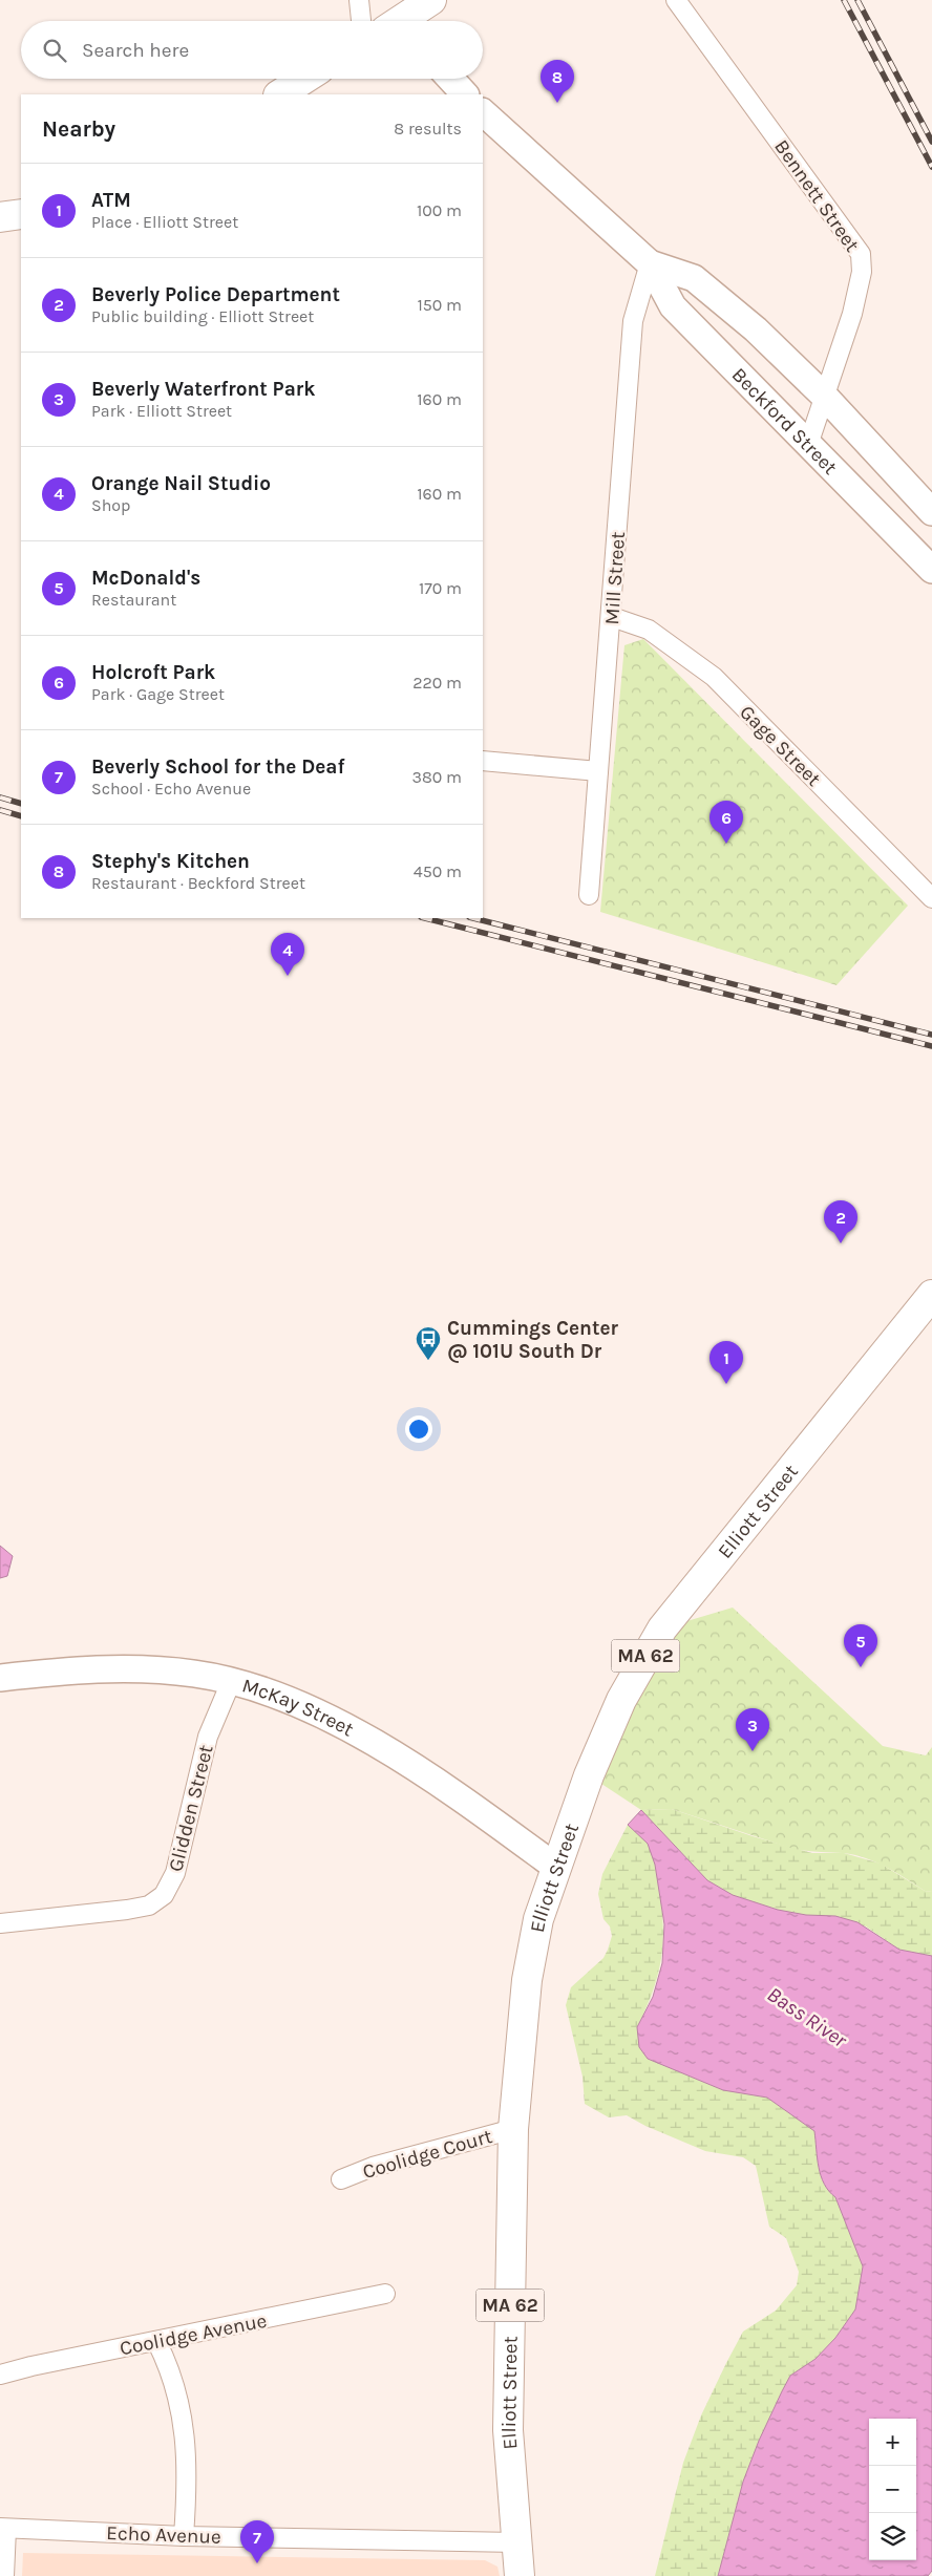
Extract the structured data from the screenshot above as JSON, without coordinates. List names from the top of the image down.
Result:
{
  "streets": {
    "main road": ["Elliott Street", "MA 62"],
    "street": [
      "Bennett Street",
      "Beckford Street",
      "Mill Street",
      "Gage Street",
      "McKay Street",
      "Glidden Street",
      "Coolidge Court",
      "Coolidge Avenue",
      "Echo Avenue"
    ]
  },
  "crossings": [
    ["Bennett Street", "Beckford Street"],
    ["Beckford Street", "Mill Street"],
    ["Mill Street", "Gage Street"],
    ["Elliott Street", "McKay Street"],
    ["Elliott Street", "Coolidge Court"],
    ["Elliott Street", "Echo Avenue"],
    ["McKay Street", "Glidden Street"]
  ],
  "water": ["Bass River"],
  "places": {
    "bus stop": ["Cummings Center @ 101U South Dr"]
  },
  "page": {
    "search": "Search here",
    "pins": [
      "8",
      "6",
      "4",
      "2",
      "1",
      "5",
      "3",
      "7"
    ],
    "heading": ["Nearby", "8 results"],
    "list": [
      {
        "mark": "1",
        "name": "ATM",
        "note": "Place · Elliott Street",
        "value": "100 m"
      },
      {
        "mark": "2",
        "name": "Beverly Police Department",
        "note": "Public building · Elliott Street",
        "value": "150 m"
      },
      {
        "mark": "3",
        "name": "Beverly Waterfront Park",
        "note": "Park · Elliott Street",
        "value": "160 m"
      },
      {
        "mark": "4",
        "name": "Orange Nail Studio",
        "note": "Shop",
        "value": "160 m"
      },
      {
        "mark": "5",
        "name": "McDonald's",
        "note": "Restaurant",
        "value": "170 m"
      },
      {
        "mark": "6",
        "name": "Holcroft Park",
        "note": "Park · Gage Street",
        "value": "220 m"
      },
      {
        "mark": "7",
        "name": "Beverly School for the Deaf",
        "note": "School · Echo Avenue",
        "value": "380 m"
      },
      {
        "mark": "8",
        "name": "Stephy's Kitchen",
        "note": "Restaurant · Beckford Street",
        "value": "450 m"
      }
    ],
    "map_buttons": ["+", "−"]
  }
}
